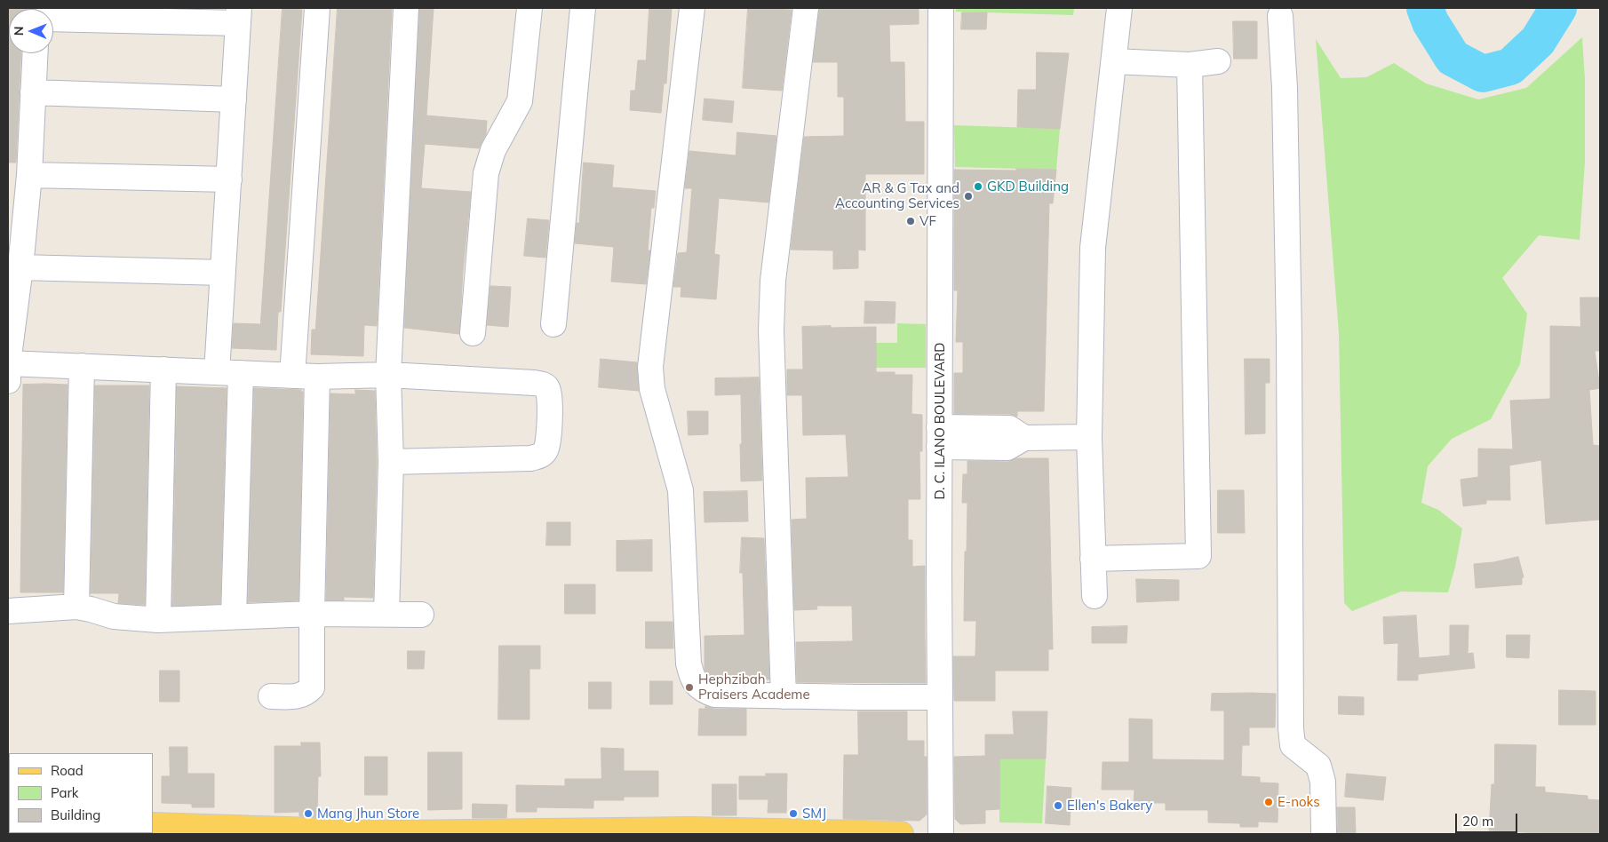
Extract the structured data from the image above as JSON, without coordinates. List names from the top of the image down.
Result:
{
  "streets": {
    "street": ["D. C. ILANO BOULEVARD"]
  },
  "places": [
    "GKD Building",
    "AR & G Tax and Accounting Services",
    "VF",
    "Hephzibah Praisers Academe",
    "E-noks",
    "Ellen's Bakery",
    "Mang Jhun Store",
    "SMJ"
  ],
  "legend": ["Road", "Park", "Building"],
  "scale_bar": "20 m",
  "north": "left"
}
